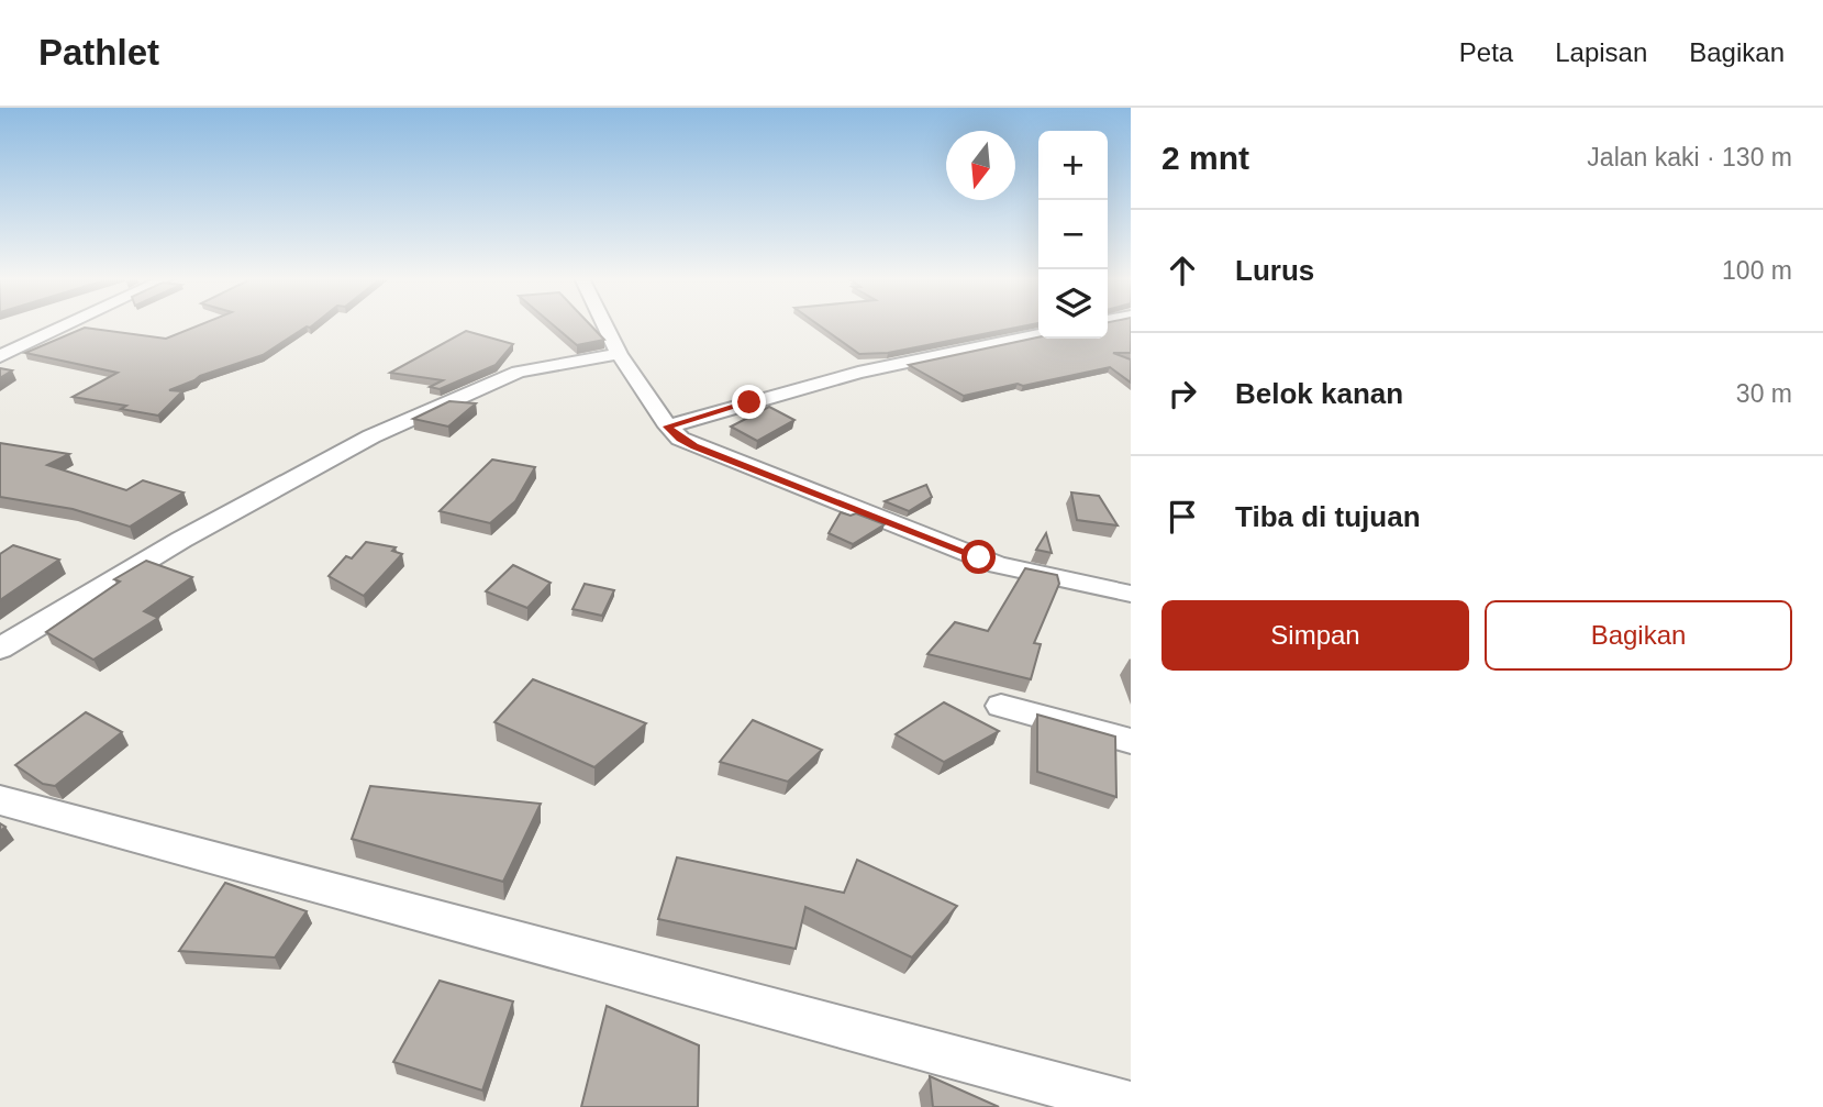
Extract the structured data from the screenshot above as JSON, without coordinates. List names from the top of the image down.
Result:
{
  "north": "bottom",
  "page": {
    "header": "Pathlet",
    "nav": ["Peta", "Lapisan", "Bagikan"],
    "heading": ["2 mnt", "Jalan kaki · 130 m"],
    "map_buttons": ["+", "−"],
    "list": [
      ["Lurus", "100 m"],
      ["Belok kanan", "30 m"],
      "Tiba di tujuan"
    ],
    "buttons": ["Simpan", "Bagikan"]
  }
}
